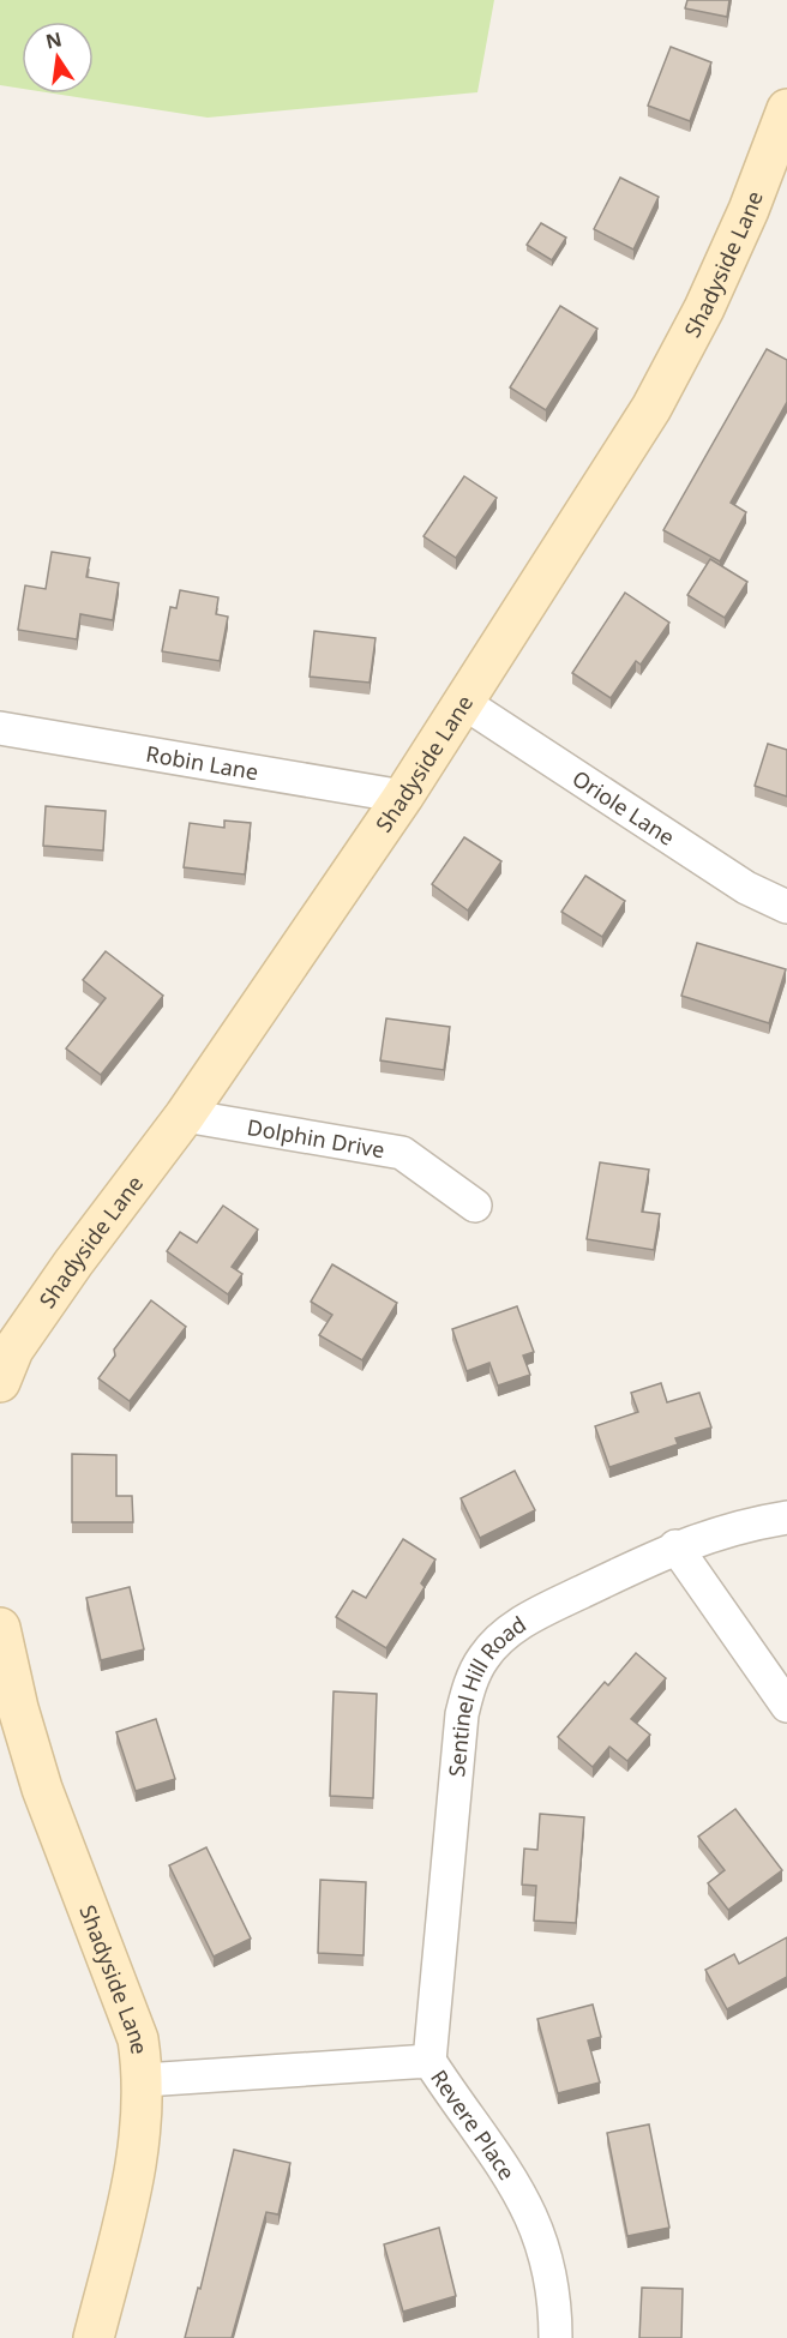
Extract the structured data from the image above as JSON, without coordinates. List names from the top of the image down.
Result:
{
  "streets": {
    "street": [
      "Shadyside Lane",
      "Robin Lane",
      "Oriole Lane",
      "Dolphin Drive",
      "Sentinel Hill Road",
      "Revere Place"
    ]
  },
  "crossings": [
    ["Shadyside Lane", "Robin Lane"],
    ["Shadyside Lane", "Oriole Lane"],
    ["Shadyside Lane", "Dolphin Drive"],
    ["Shadyside Lane", "Revere Place"],
    ["Sentinel Hill Road", "Revere Place"]
  ],
  "north": "top"
}
